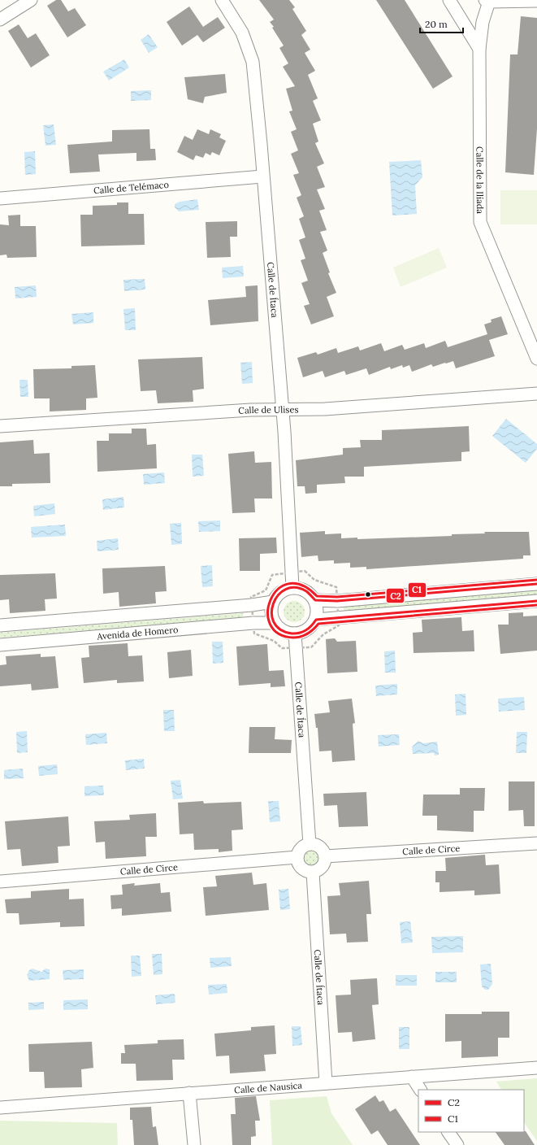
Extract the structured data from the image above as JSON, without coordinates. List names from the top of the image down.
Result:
{
  "streets": {
    "street": [
      "Calle de la Ilíada",
      "Calle de Telémaco",
      "Calle de Ítaca",
      "Calle de Ulises",
      "Avenida de Homero",
      "Calle de Circe",
      "Calle de Nausica"
    ]
  },
  "crossings": [
    ["Calle de Telémaco", "Calle de Ítaca"],
    ["Calle de Ítaca", "Calle de Ulises"],
    ["Calle de Ítaca", "Avenida de Homero"],
    ["Calle de Ítaca", "Calle de Circe"],
    ["Calle de Ítaca", "Calle de Nausica"]
  ],
  "lines": ["transit line C1", "transit line C2"],
  "legend": ["C2", "C1"],
  "scale_bar": "20 m"
}
